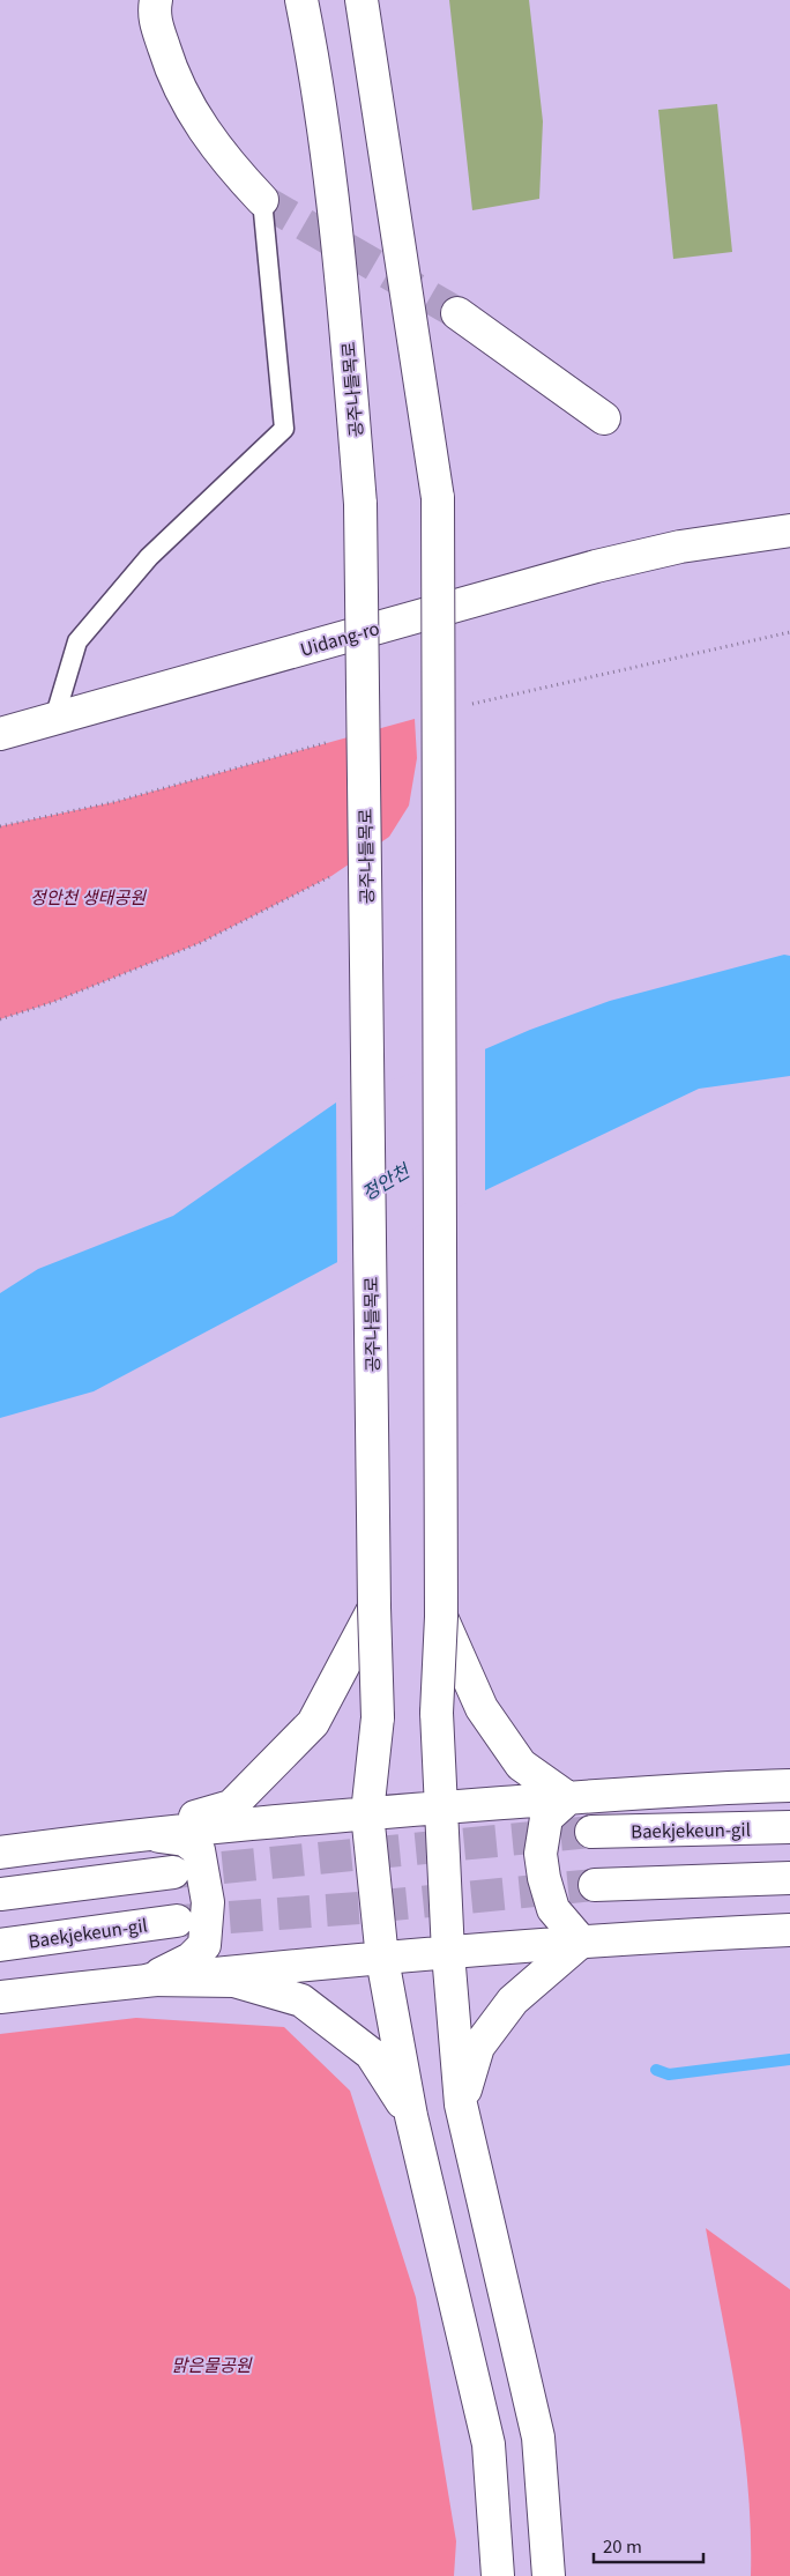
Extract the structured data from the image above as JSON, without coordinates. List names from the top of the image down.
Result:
{
  "streets": {
    "main road": ["공주나들목로", "Uidang-ro", "Baekjekeun-gil"]
  },
  "water": ["정안천"],
  "parks": ["정안천 생태공원", "맑은물공원"],
  "scale_bar": "20 m"
}
